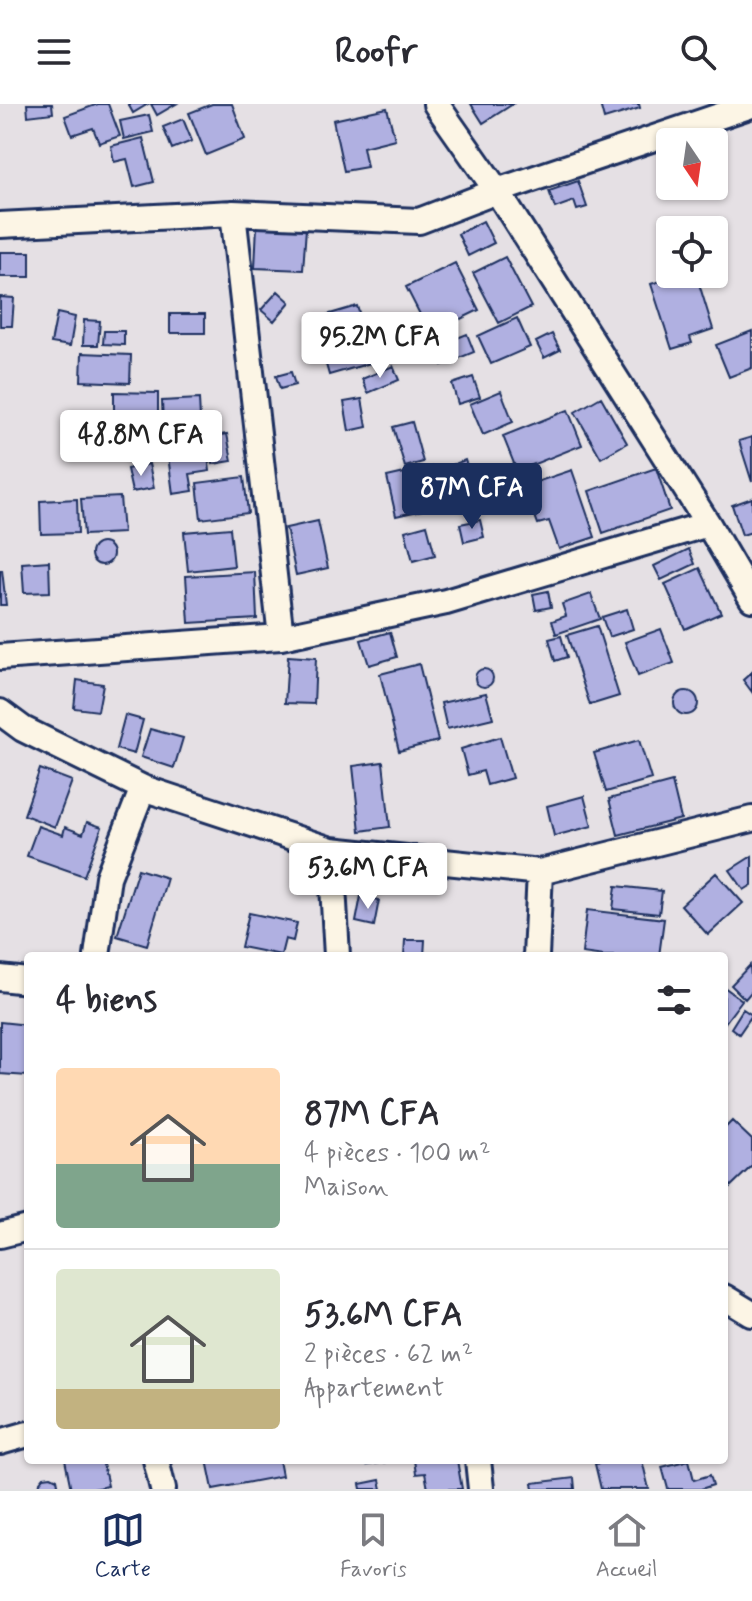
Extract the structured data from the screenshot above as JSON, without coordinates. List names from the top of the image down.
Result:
{
  "north": "bottom",
  "page": {
    "header": "Roofr",
    "price": [
      "95.2M CFA",
      "48.8M CFA",
      "87M CFA",
      "53.6M CFA"
    ],
    "heading": "4 biens",
    "list": [
      {
        "name": "87M CFA",
        "note": "4 pièces · 100 m² · Maison"
      },
      {
        "name": "53.6M CFA",
        "note": "2 pièces · 62 m² · Appartement"
      }
    ],
    "tabs": ["Carte", "Favoris", "Accueil"]
  }
}
